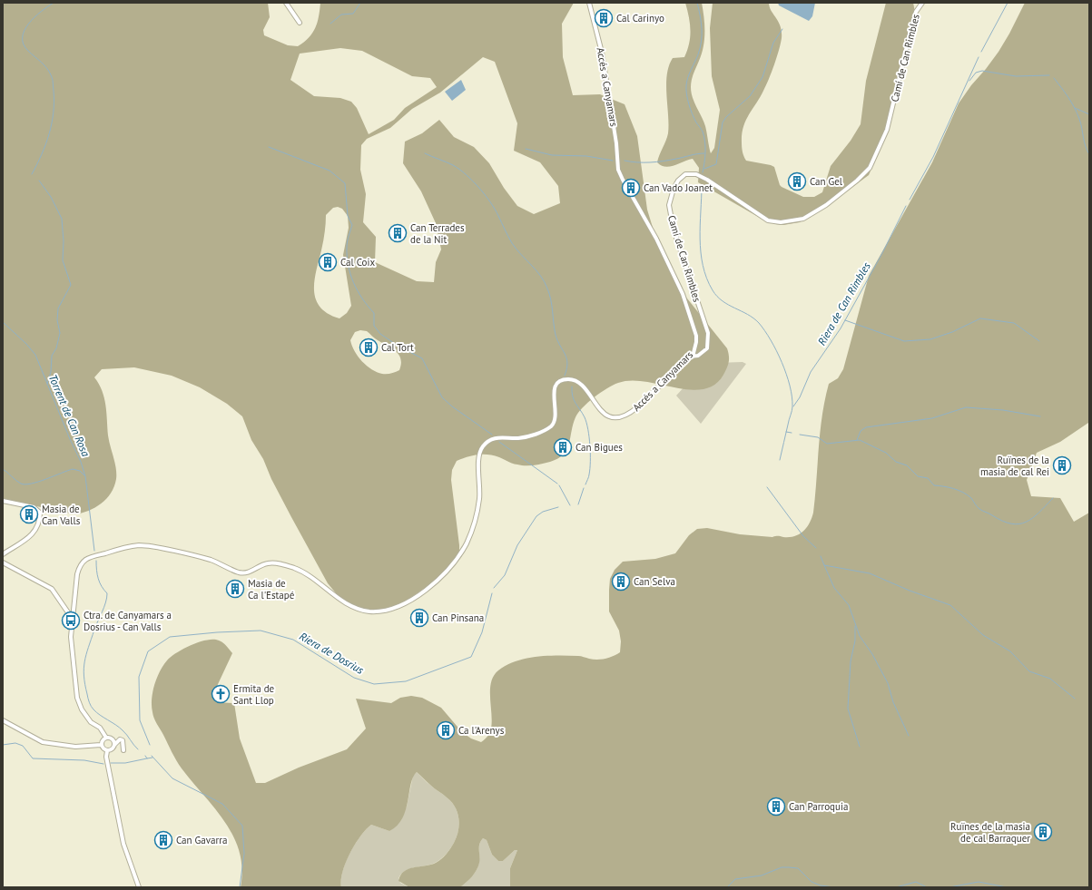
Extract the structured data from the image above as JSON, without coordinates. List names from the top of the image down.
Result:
{
  "streets": {
    "street": ["Camí de Can Rimbles", "Accés a Canyamars"]
  },
  "crossings": [
    ["Camí de Can Rimbles", "Accés a Canyamars"]
  ],
  "water": ["Riera de Can Rimbles", "Torrent de Can Rosa", "Riera de Dosrius"],
  "places": {
    "building": [
      "Cal Carinyo",
      "Can Gel",
      "Can Vado Joanet",
      "Can Terrades de la Nit",
      "Cal Coix",
      "Cal Tort",
      "Can Bigues",
      "Ruïnes de la masia de cal Rei",
      "Masia de Can Valls",
      "Can Selva",
      "Masia de Ca l'Estapé",
      "Can Pinsana",
      "Ca l'Arenys",
      "Can Parroquia",
      "Ruïnes de la masia de cal Barraquer",
      "Can Gavarra"
    ],
    "bus stop": ["Ctra. de Canyamars a Dosrius - Can Valls"],
    "church": ["Ermita de Sant Llop"]
  }
}
